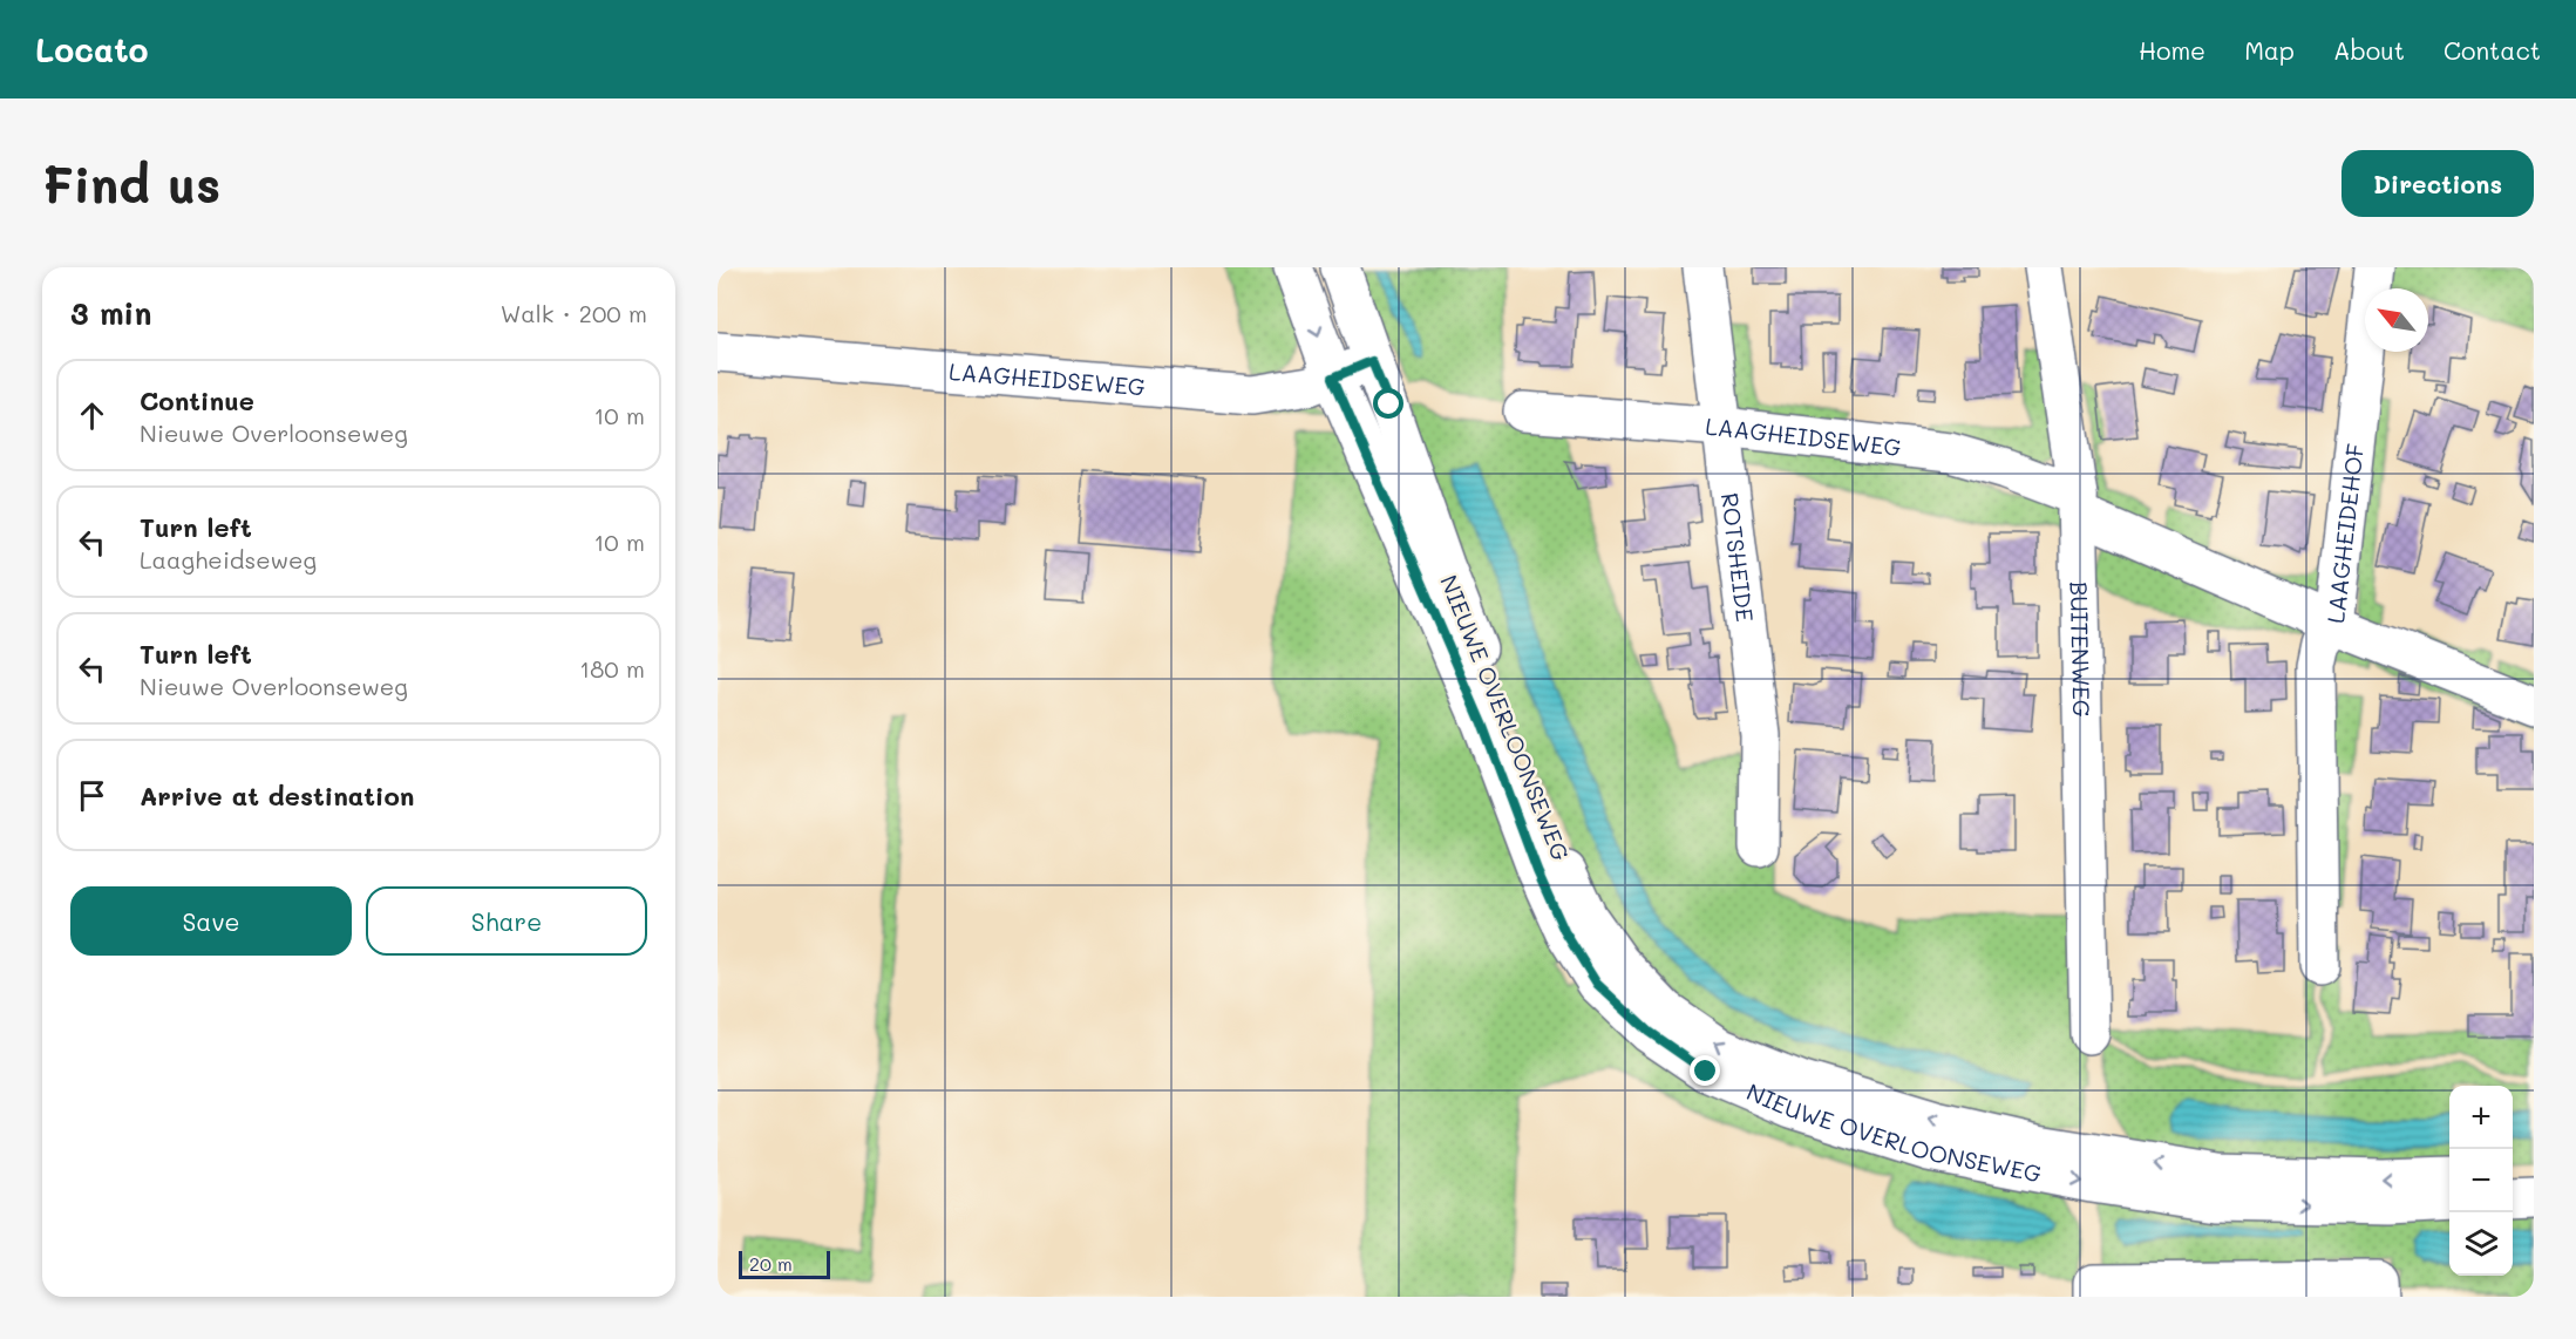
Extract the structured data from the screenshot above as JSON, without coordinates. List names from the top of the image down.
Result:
{
  "streets": {
    "street": [
      "LAAGHEIDSEWEG",
      "LAAGHEIDEHOF",
      "ROTSHEIDE",
      "BUITENWEG",
      "NIEUWE OVERLOONSEWEG"
    ]
  },
  "crossings": [
    ["LAAGHEIDSEWEG", "LAAGHEIDEHOF"],
    ["LAAGHEIDSEWEG", "ROTSHEIDE"],
    ["LAAGHEIDSEWEG", "BUITENWEG"],
    ["LAAGHEIDSEWEG", "NIEUWE OVERLOONSEWEG"]
  ],
  "scale_bar": "20 m",
  "north": "top left",
  "page": {
    "header": "Locato",
    "nav": [
      "Home",
      "Map",
      "About",
      "Contact"
    ],
    "buttons": [
      "Directions",
      ["Save", "Share"]
    ],
    "title": "Find us",
    "heading": ["3 min", "Walk · 200 m"],
    "list": [
      ["Continue", "Nieuwe Overloonseweg", "10 m"],
      ["Turn left", "Laagheidseweg", "10 m"],
      ["Turn left", "Nieuwe Overloonseweg", "180 m"],
      "Arrive at destination"
    ],
    "map_buttons": ["+", "−"],
    "scale": "20 m"
  }
}
